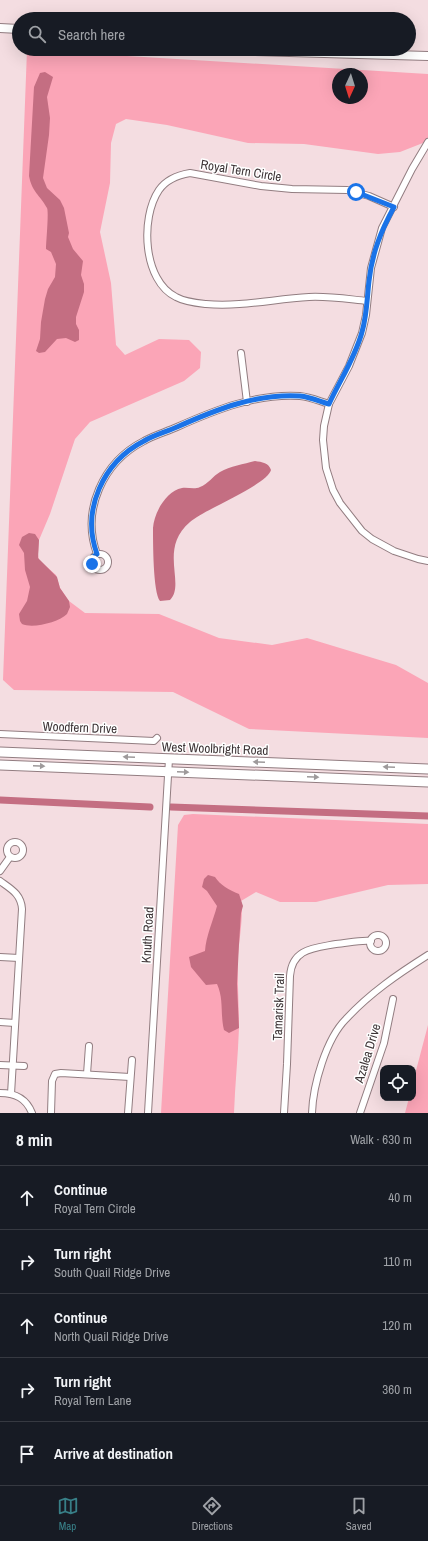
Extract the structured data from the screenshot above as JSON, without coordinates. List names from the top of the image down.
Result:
{
  "streets": {
    "main road": ["West Woolbright Road"],
    "street": [
      "Royal Tern Circle",
      "Woodfern Drive",
      "Knuth Road",
      "Tamarisk Trail",
      "Azalea Drive"
    ]
  },
  "crossings": [
    ["West Woolbright Road", "Knuth Road"]
  ],
  "north": "bottom",
  "page": {
    "search": "Search here",
    "heading": ["8 min", "Walk · 630 m"],
    "list": [
      ["Continue", "Royal Tern Circle", "40 m"],
      ["Turn right", "South Quail Ridge Drive", "110 m"],
      ["Continue", "North Quail Ridge Drive", "120 m"],
      ["Turn right", "Royal Tern Lane", "360 m"],
      "Arrive at destination"
    ],
    "nav": ["Map", "Directions", "Saved"]
  }
}
